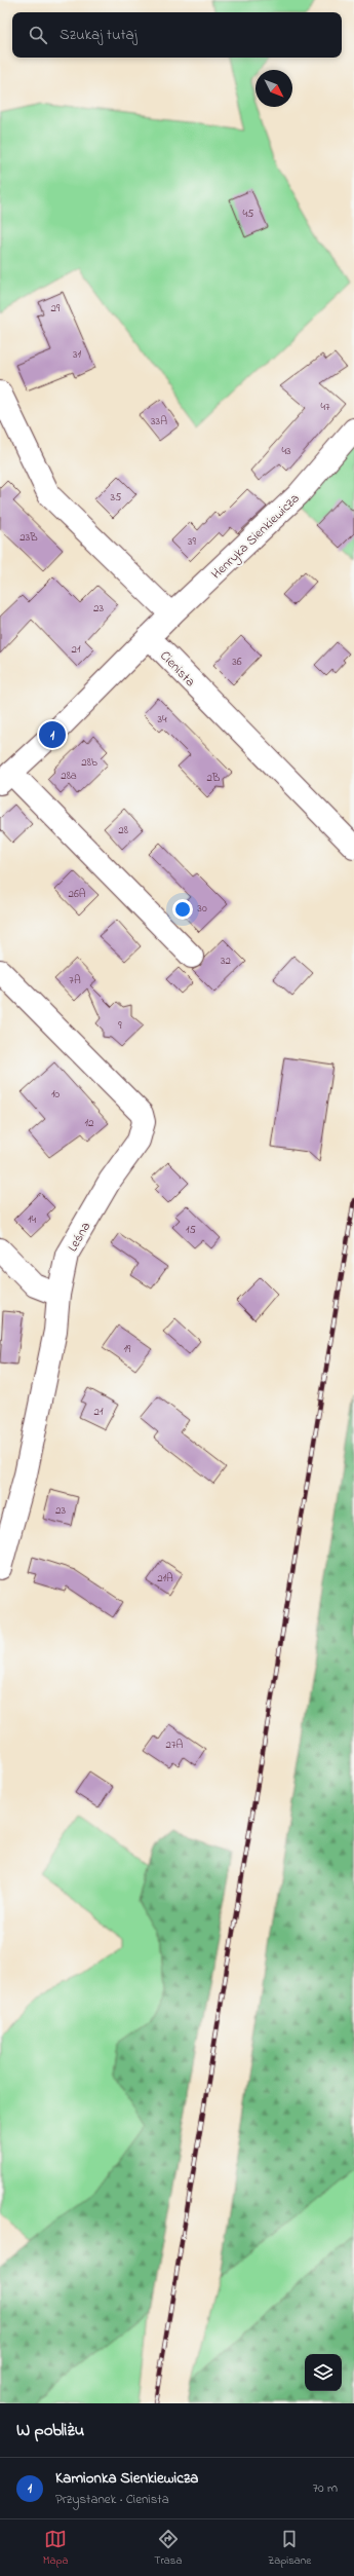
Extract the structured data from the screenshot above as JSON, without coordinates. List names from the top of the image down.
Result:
{
  "streets": {
    "street": ["Henryka Sienkiewicza", "Cienista", "Leśna"]
  },
  "crossings": [
    ["Henryka Sienkiewicza", "Cienista"]
  ],
  "house_numbers": [
    "45",
    "29",
    "31",
    "47",
    "33A",
    "43",
    "35",
    "23B",
    "39",
    "23",
    "21",
    "36",
    "34",
    "28b",
    "28a",
    "2B",
    "28",
    "26A",
    "30",
    "32",
    "7A",
    "9",
    "10",
    "12",
    "14",
    "15",
    "19",
    "21",
    "23",
    "21A",
    "27A"
  ],
  "north": "bottom right",
  "page": {
    "search": "Szukaj tutaj",
    "pins": "1",
    "heading": "W pobliżu",
    "list": [
      {
        "mark": "1",
        "name": "Kamionka Sienkiewicza",
        "note": "Przystanek · Cienista",
        "value": "70 m"
      }
    ],
    "nav": ["Mapa", "Trasa", "Zapisane"]
  }
}
